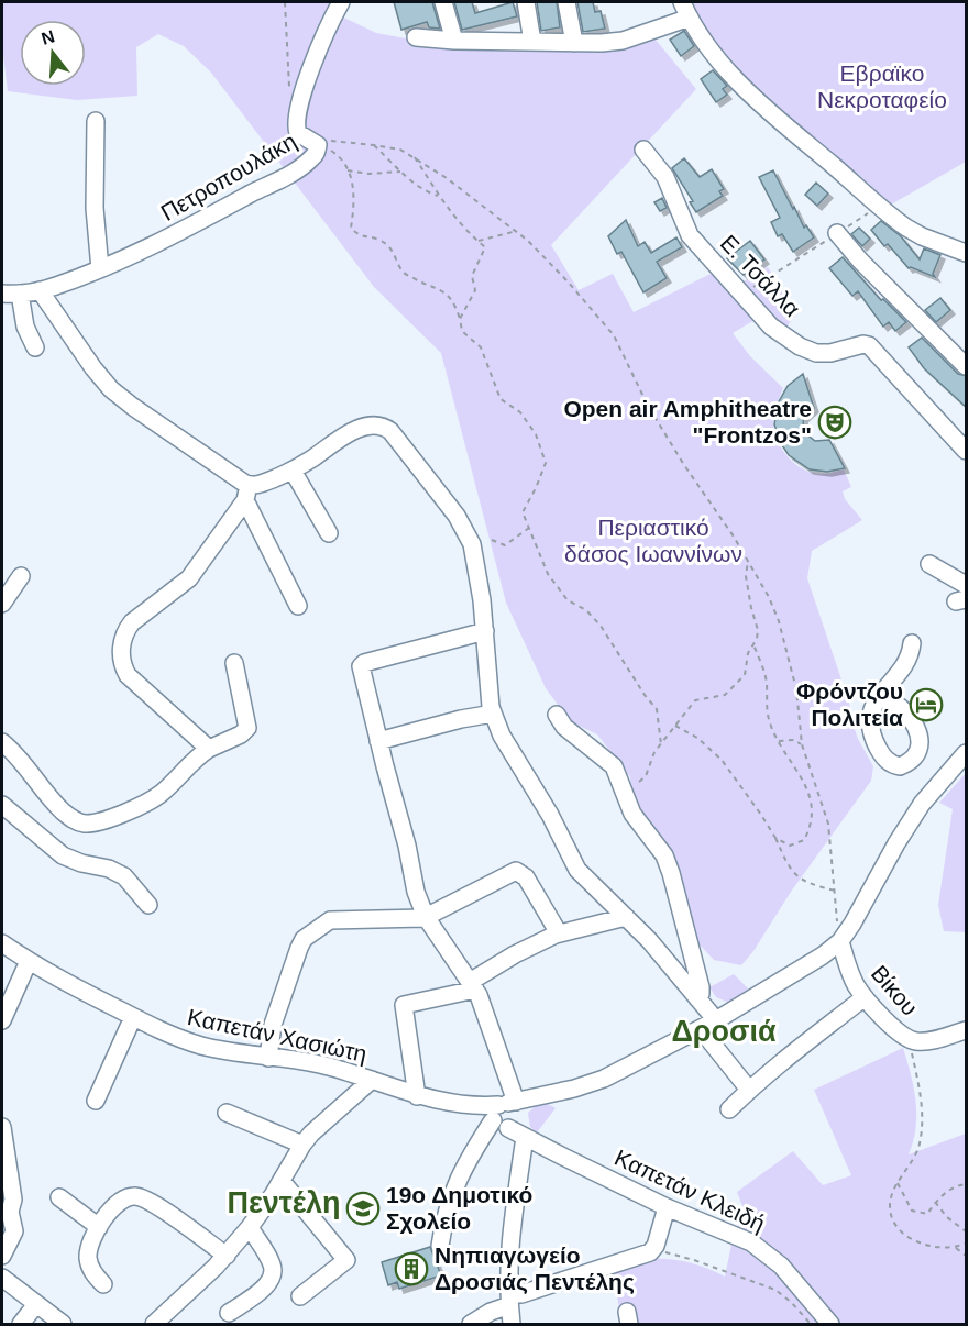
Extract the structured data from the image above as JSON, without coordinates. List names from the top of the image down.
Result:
{
  "streets": {
    "street": [
      "Πετροπουλάκη",
      "Ε. Τσάλλα",
      "Βίκου",
      "Καπετάν Χασιώτη",
      "Καπετάν Κλειδή"
    ]
  },
  "crossings": [
    ["Βίκου", "Καπετάν Χασιώτη"],
    ["Καπετάν Χασιώτη", "Καπετάν Κλειδή"]
  ],
  "districts": ["Δροσιά", "Πεντέλη"],
  "parks": ["Εβραϊκο Νεκροταφείο", "Περιαστικό δάσος Ιωαννίνων"],
  "places": {
    "theatre": ["Open air Amphitheatre \"Frontzos\""],
    "hotel": ["Φρόντζου Πολιτεία"],
    "school or university": ["19ο Δημοτικό Σχολείο"],
    "building": ["Νηπιαγωγείο Δροσιάς Πεντέλης"]
  },
  "north": "top"
}
